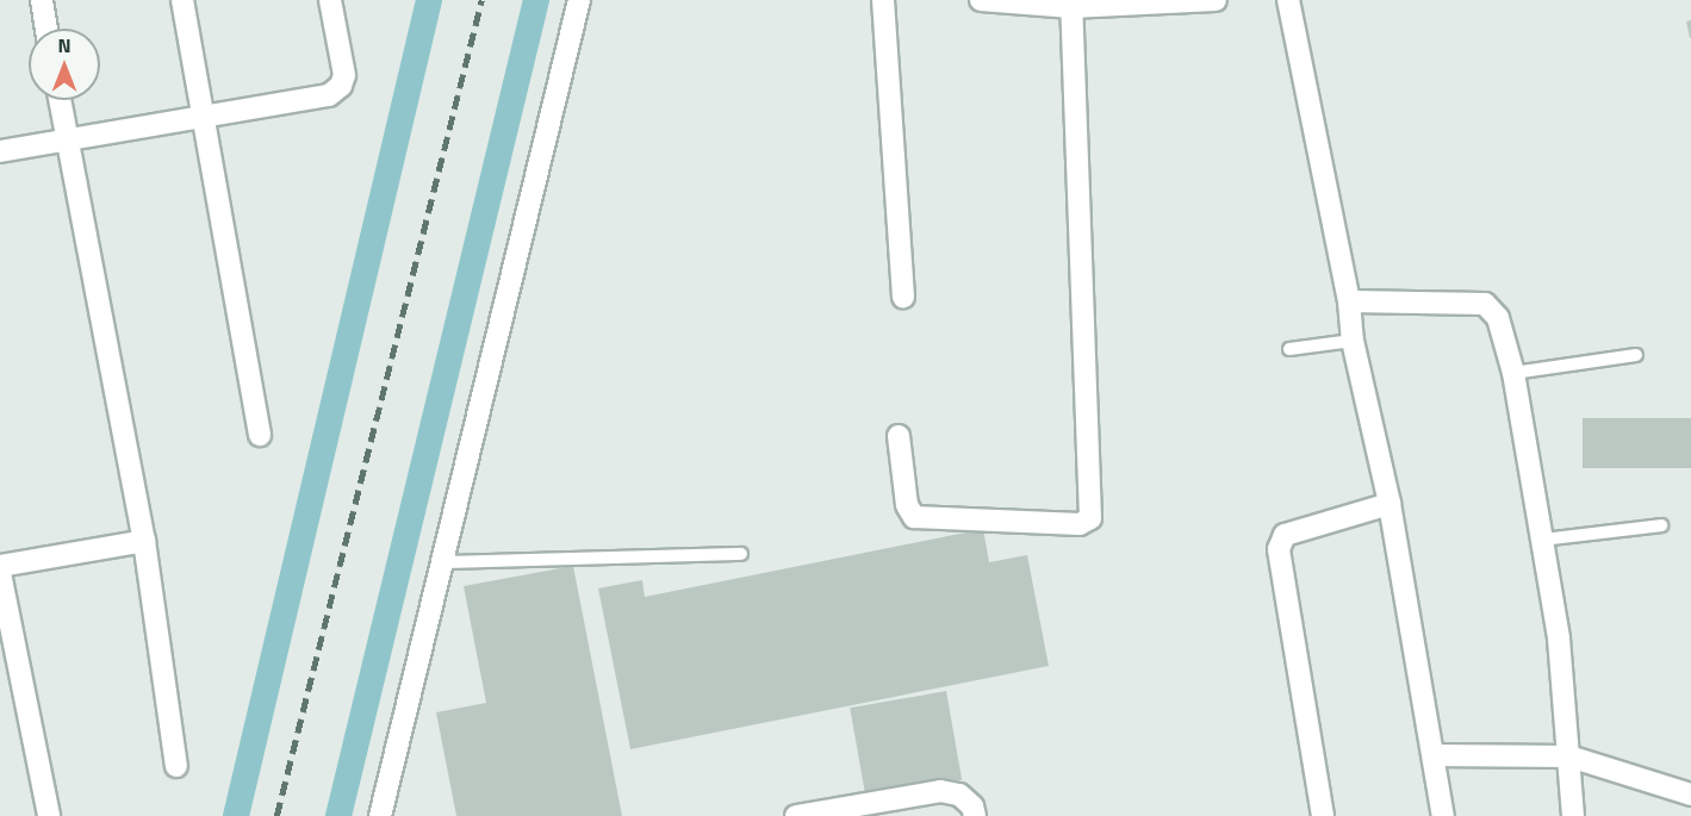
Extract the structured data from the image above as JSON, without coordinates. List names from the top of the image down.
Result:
{
  "north": "top"
}
